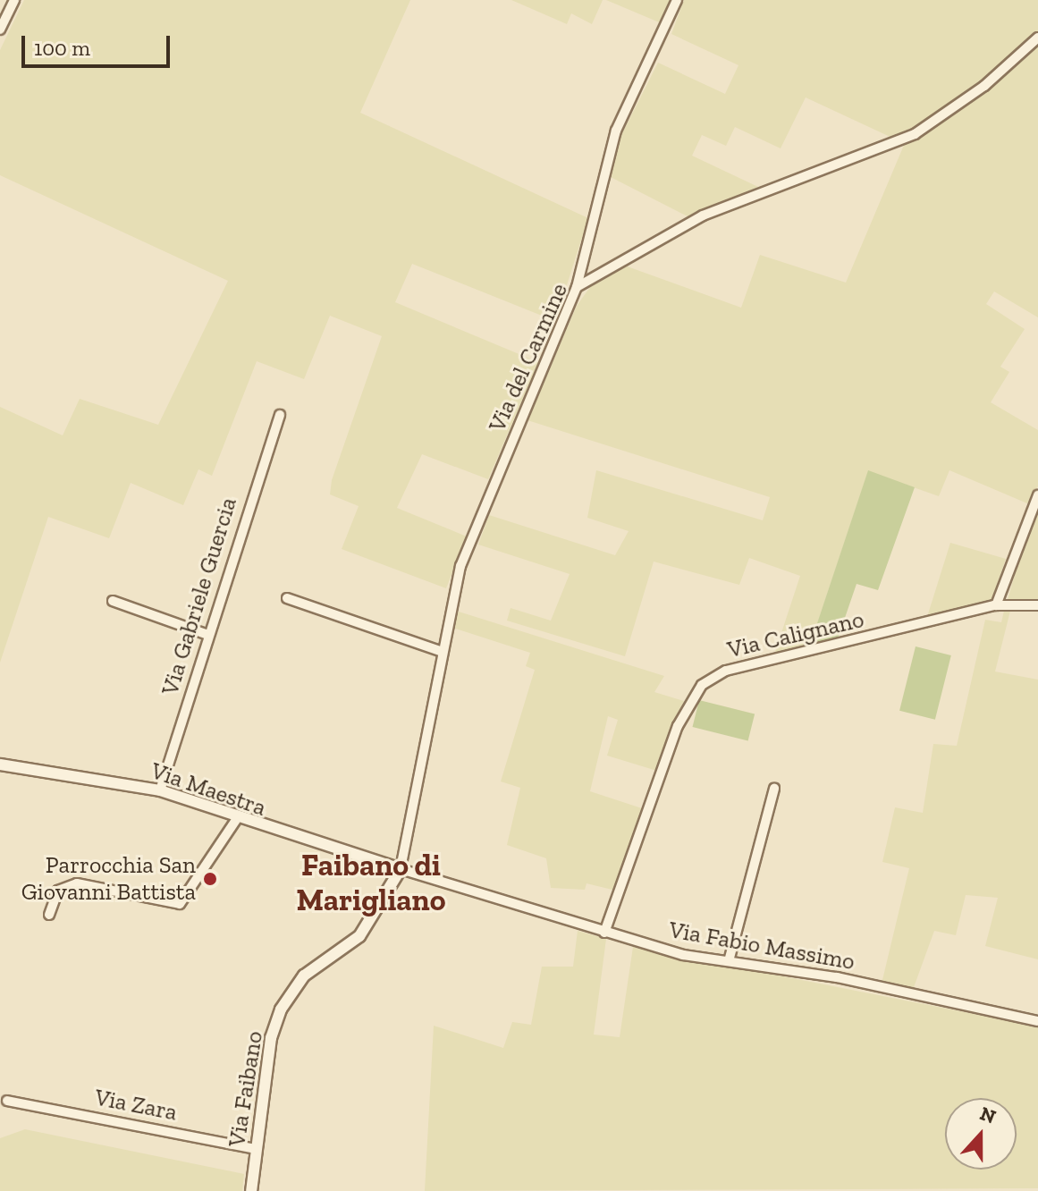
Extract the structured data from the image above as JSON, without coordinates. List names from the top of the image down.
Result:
{
  "streets": {
    "street": [
      "Via del Carmine",
      "Via Gabriele Guercia",
      "Via Calignano",
      "Via Maestra",
      "Via Fabio Massimo",
      "Via Faibano",
      "Via Zara"
    ]
  },
  "crossings": [
    ["Via del Carmine", "Via Maestra"],
    ["Via del Carmine", "Via Fabio Massimo"],
    ["Via del Carmine", "Via Faibano"],
    ["Via Gabriele Guercia", "Via Maestra"],
    ["Via Calignano", "Via Fabio Massimo"],
    ["Via Maestra", "Via Fabio Massimo"],
    ["Via Maestra", "Via Faibano"],
    ["Via Fabio Massimo", "Via Faibano"],
    ["Via Faibano", "Via Zara"]
  ],
  "districts": ["Faibano di Marigliano"],
  "places": ["Parrocchia San Giovanni Battista"],
  "scale_bar": "100 m",
  "north": "top"
}
